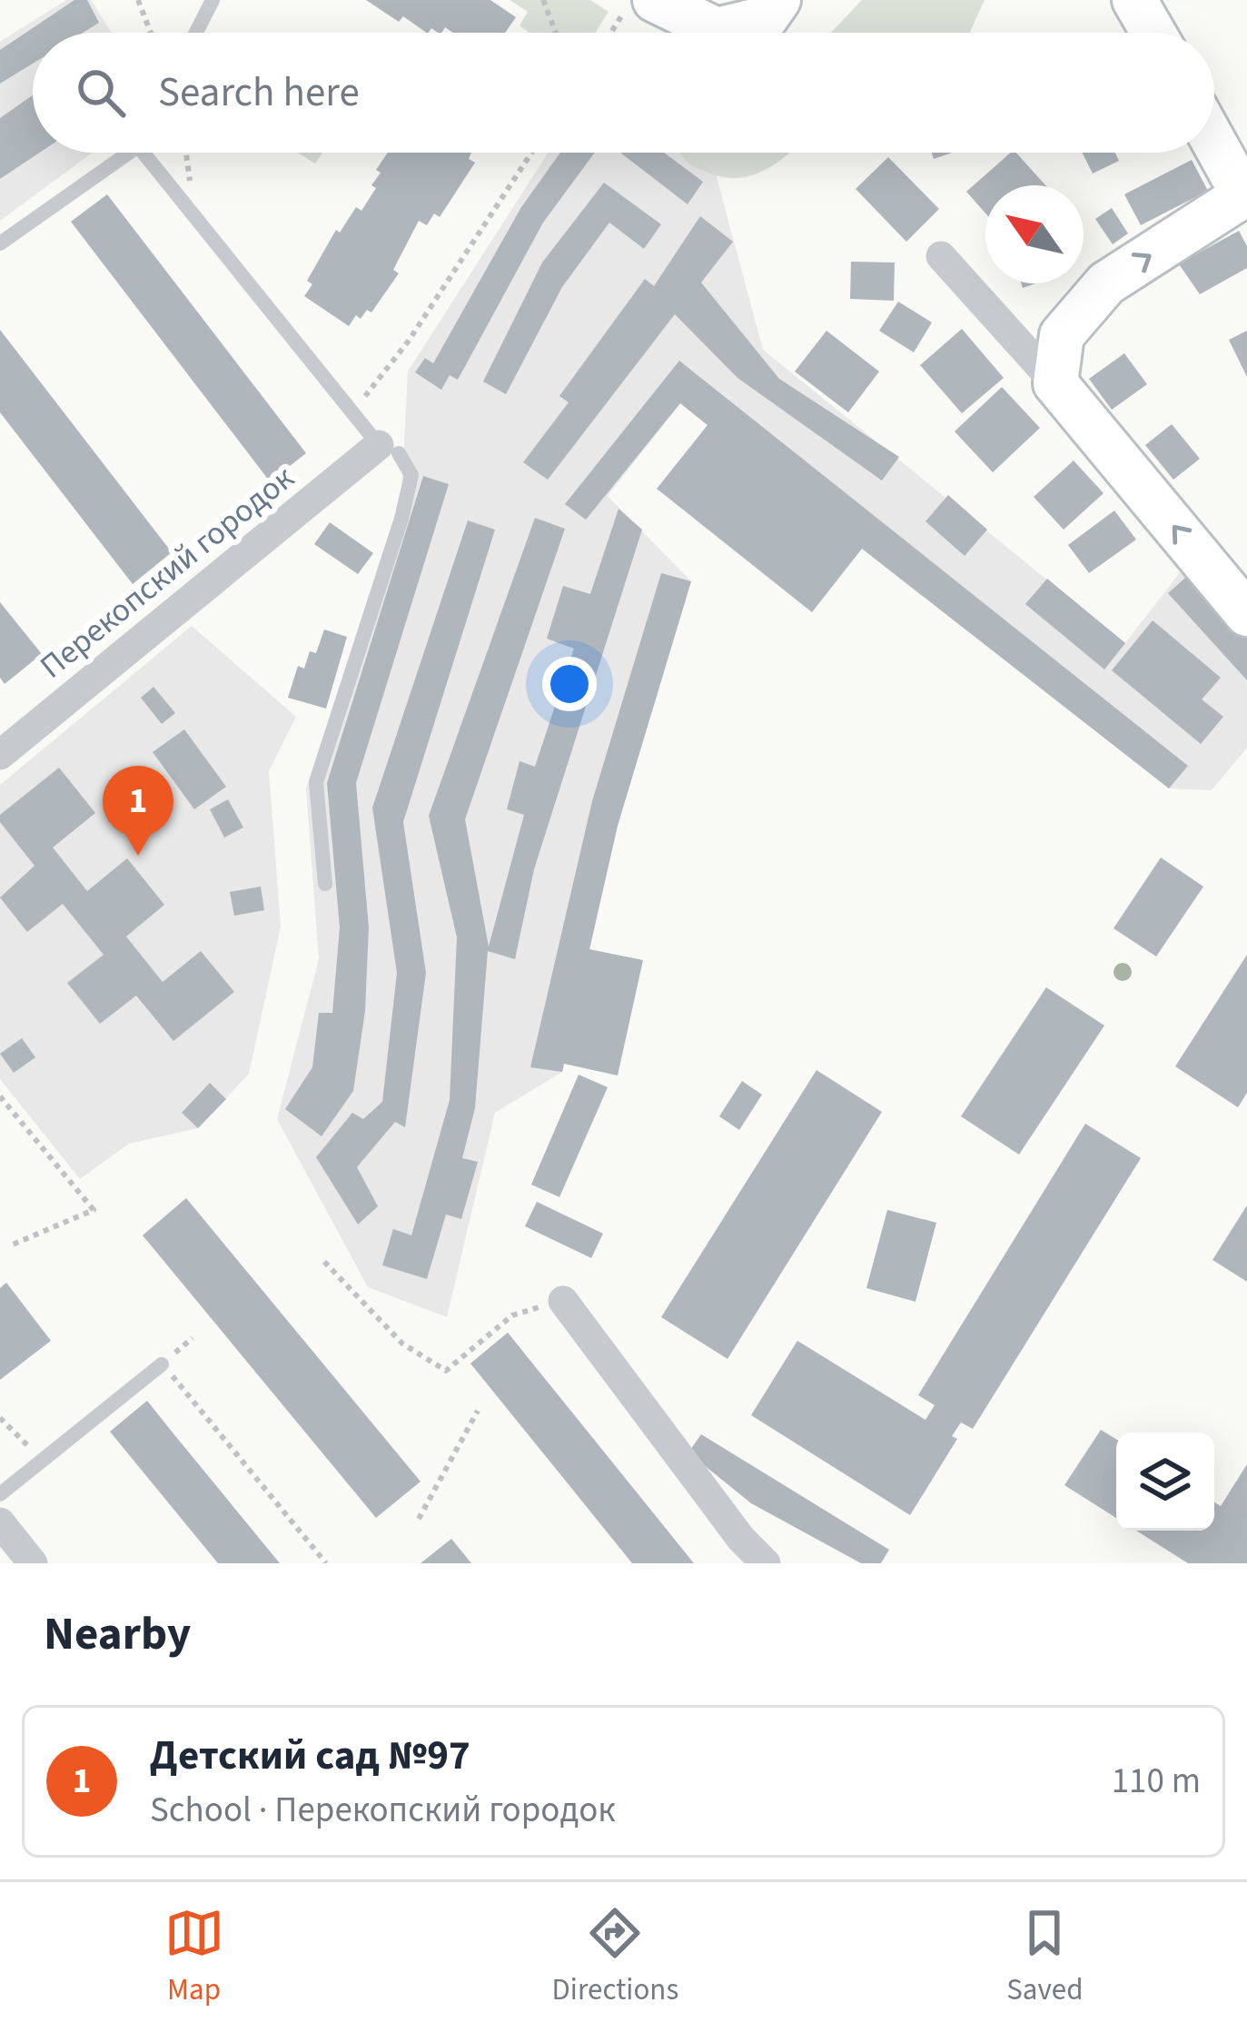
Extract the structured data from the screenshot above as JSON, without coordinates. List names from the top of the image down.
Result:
{
  "streets": {
    "street": ["Перекопский городок"]
  },
  "north": "top left",
  "page": {
    "search": "Search here",
    "pins": "1",
    "heading": "Nearby",
    "list": [
      {
        "mark": "1",
        "name": "Детский сад №97",
        "note": "School · Перекопский городок",
        "value": "110 m"
      }
    ],
    "nav": ["Map", "Directions", "Saved"]
  }
}
